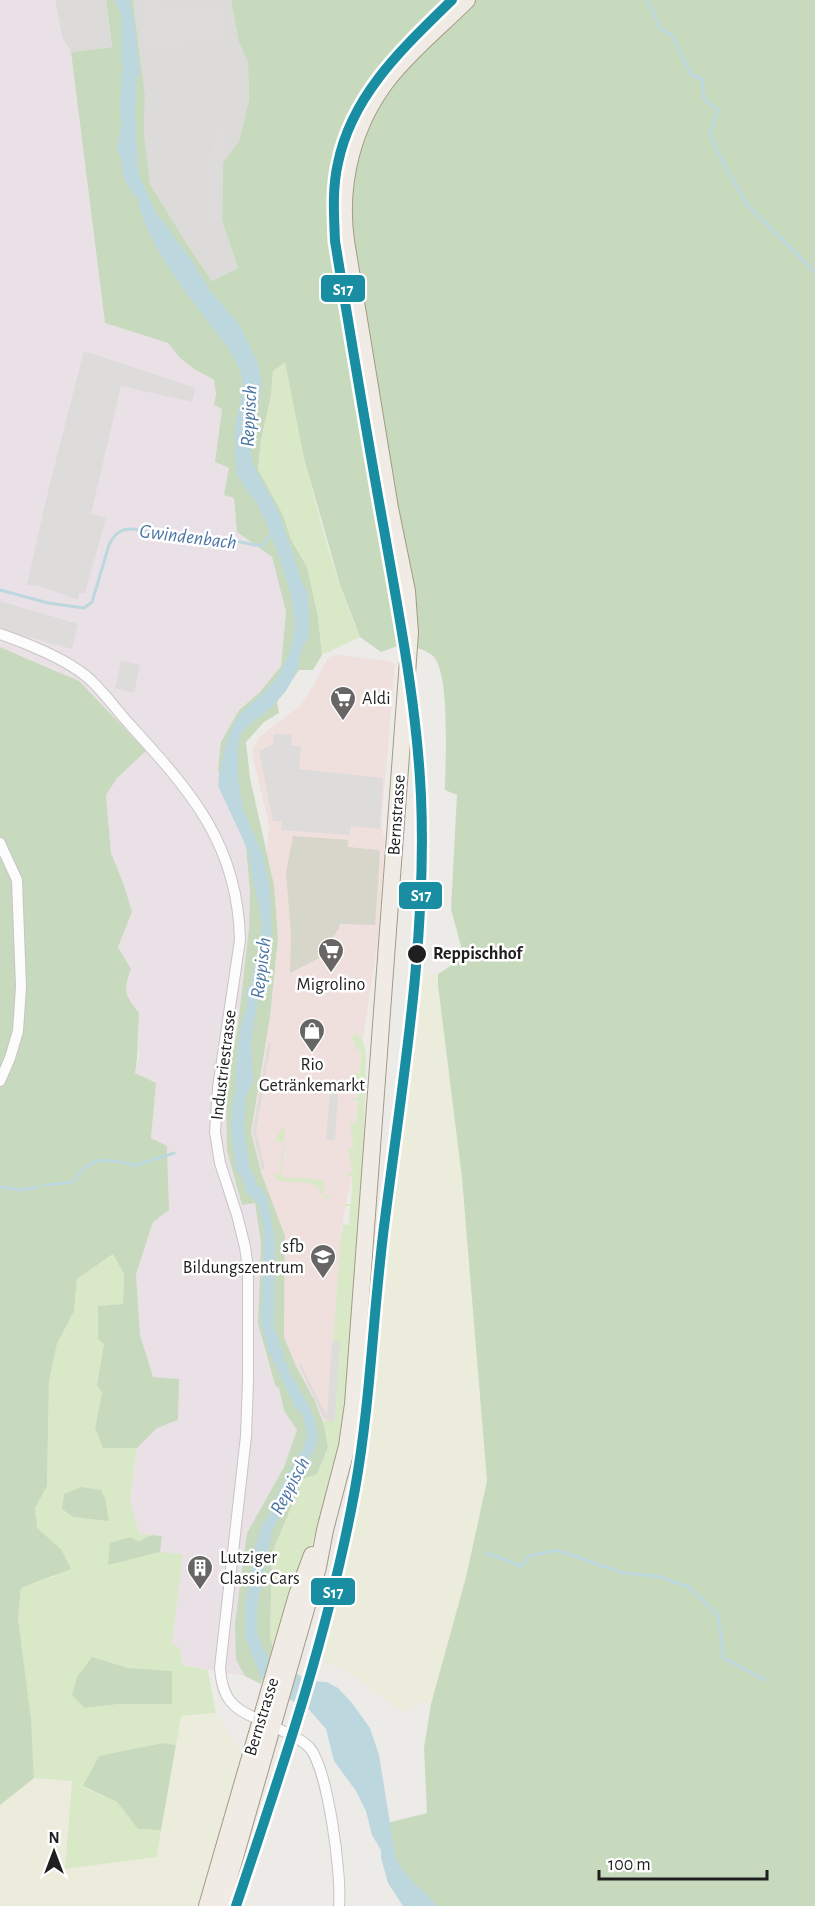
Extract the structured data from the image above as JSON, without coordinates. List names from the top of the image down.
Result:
{
  "streets": {
    "main road": ["Bernstrasse"],
    "street": ["Industriestrasse"]
  },
  "crossings": [
    ["Bernstrasse", "Industriestrasse"]
  ],
  "water": ["Reppisch", "Gwindenbach"],
  "places": {
    "supermarket": ["Aldi", "Migrolino"],
    "other": ["Reppischhof"],
    "shop": ["Rio Getränkemarkt"],
    "school or university": ["sfb Bildungszentrum"],
    "building": ["Lutziger Classic Cars"]
  },
  "lines": ["transit line S17"],
  "scale_bar": "100 m",
  "north": "top"
}
